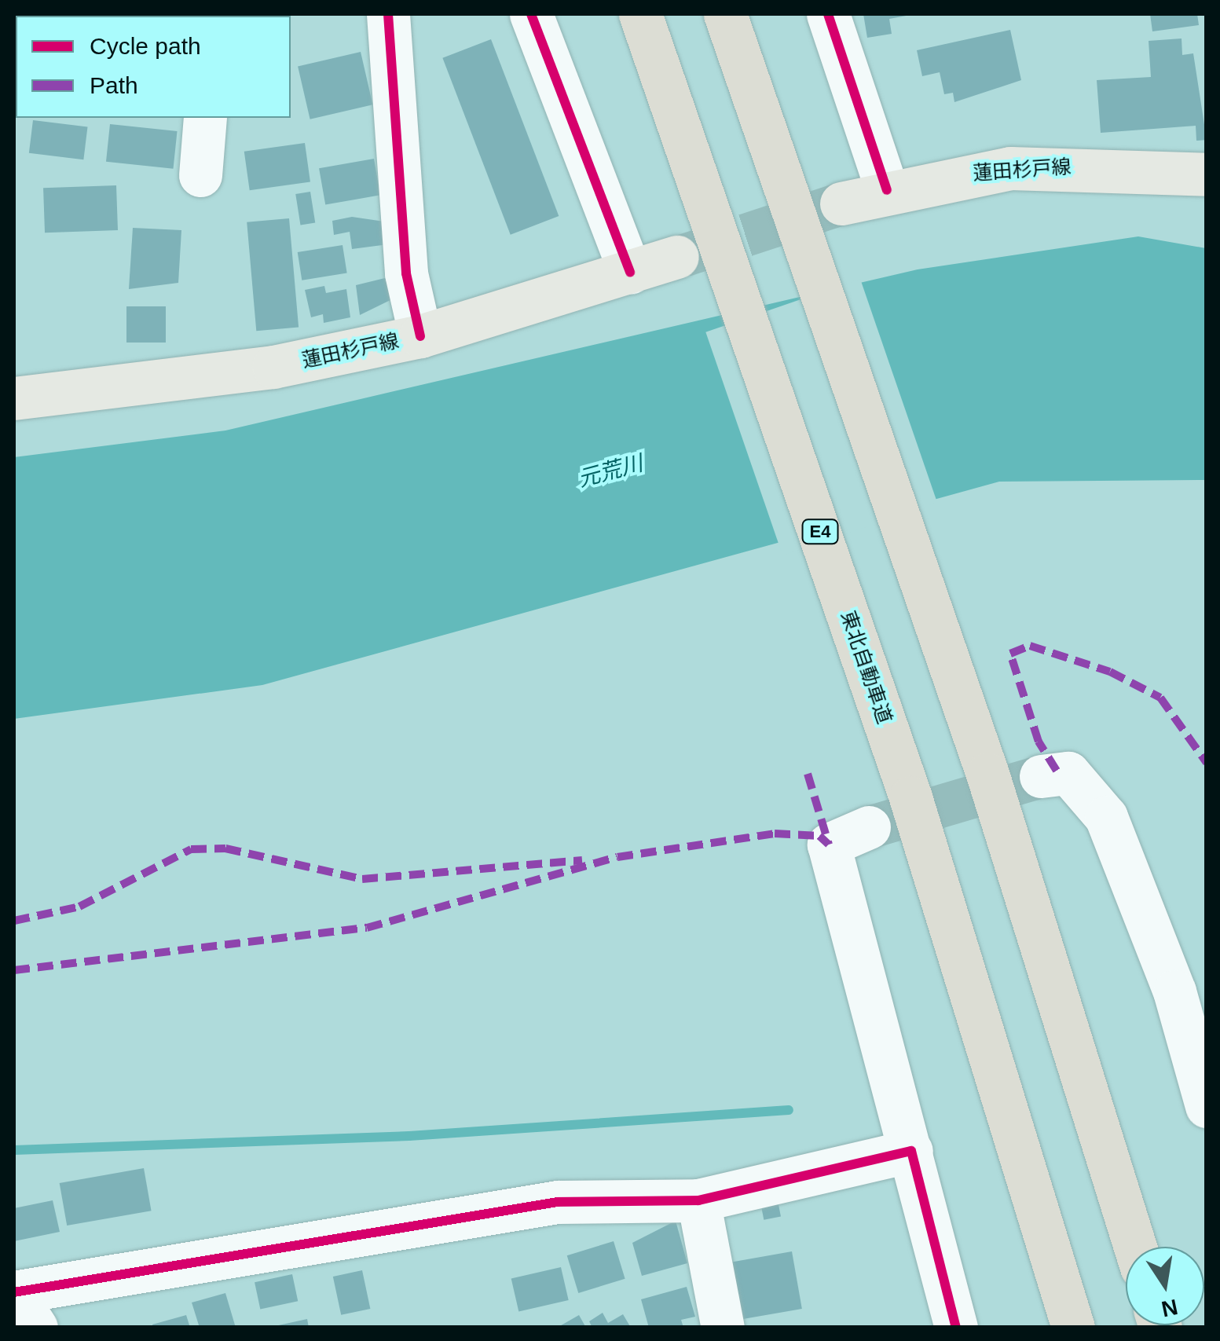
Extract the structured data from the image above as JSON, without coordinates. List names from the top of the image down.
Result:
{
  "streets": {
    "highway": ["E4", "東北自動車道"],
    "main road": ["蓮田杉戸線"]
  },
  "water": ["元荒川"],
  "legend": ["Cycle path", "Path"],
  "north": "bottom"
}
